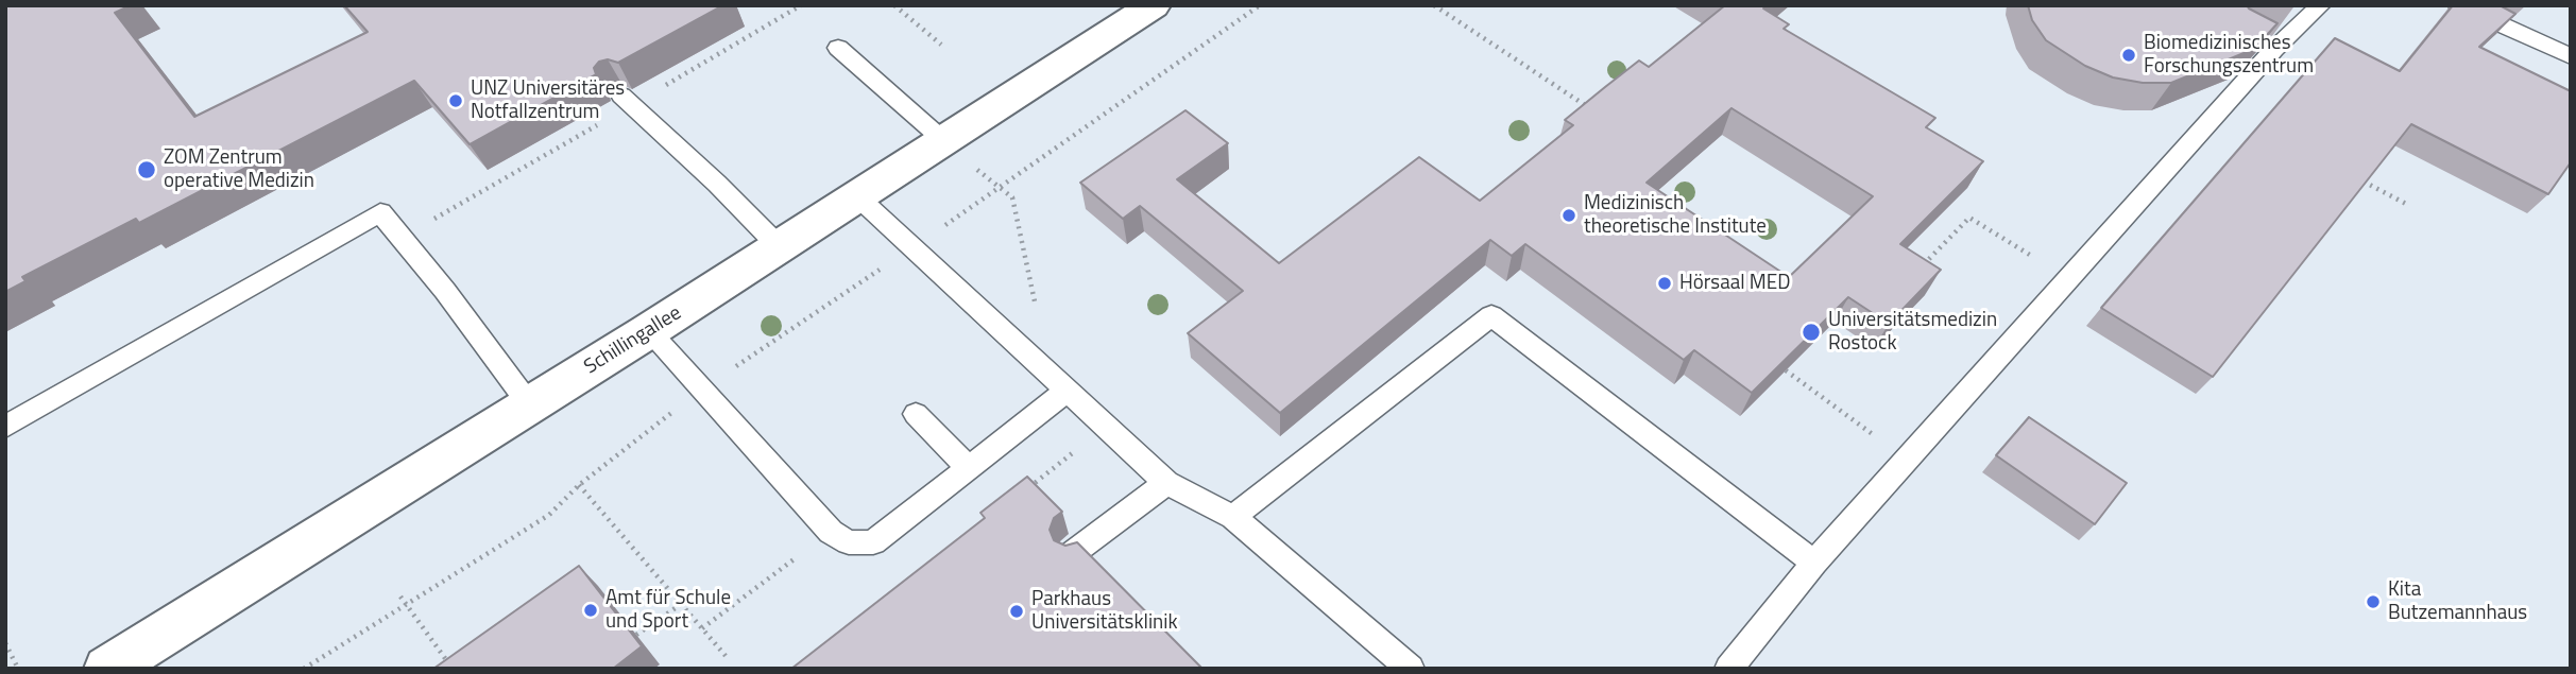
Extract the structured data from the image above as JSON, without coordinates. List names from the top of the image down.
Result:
{
  "streets": {
    "street": ["Schillingallee"]
  },
  "places": [
    "Biomedizinisches Forschungszentrum",
    "UNZ Universitäres Notfallzentrum",
    "ZOM Zentrum operative Medizin",
    "Medizinisch theoretische Institute",
    "Hörsaal MED",
    "Universitätsmedizin Rostock",
    "Kita Butzemannhaus",
    "Amt für Schule und Sport",
    "Parkhaus Universitätsklinik"
  ]
}
